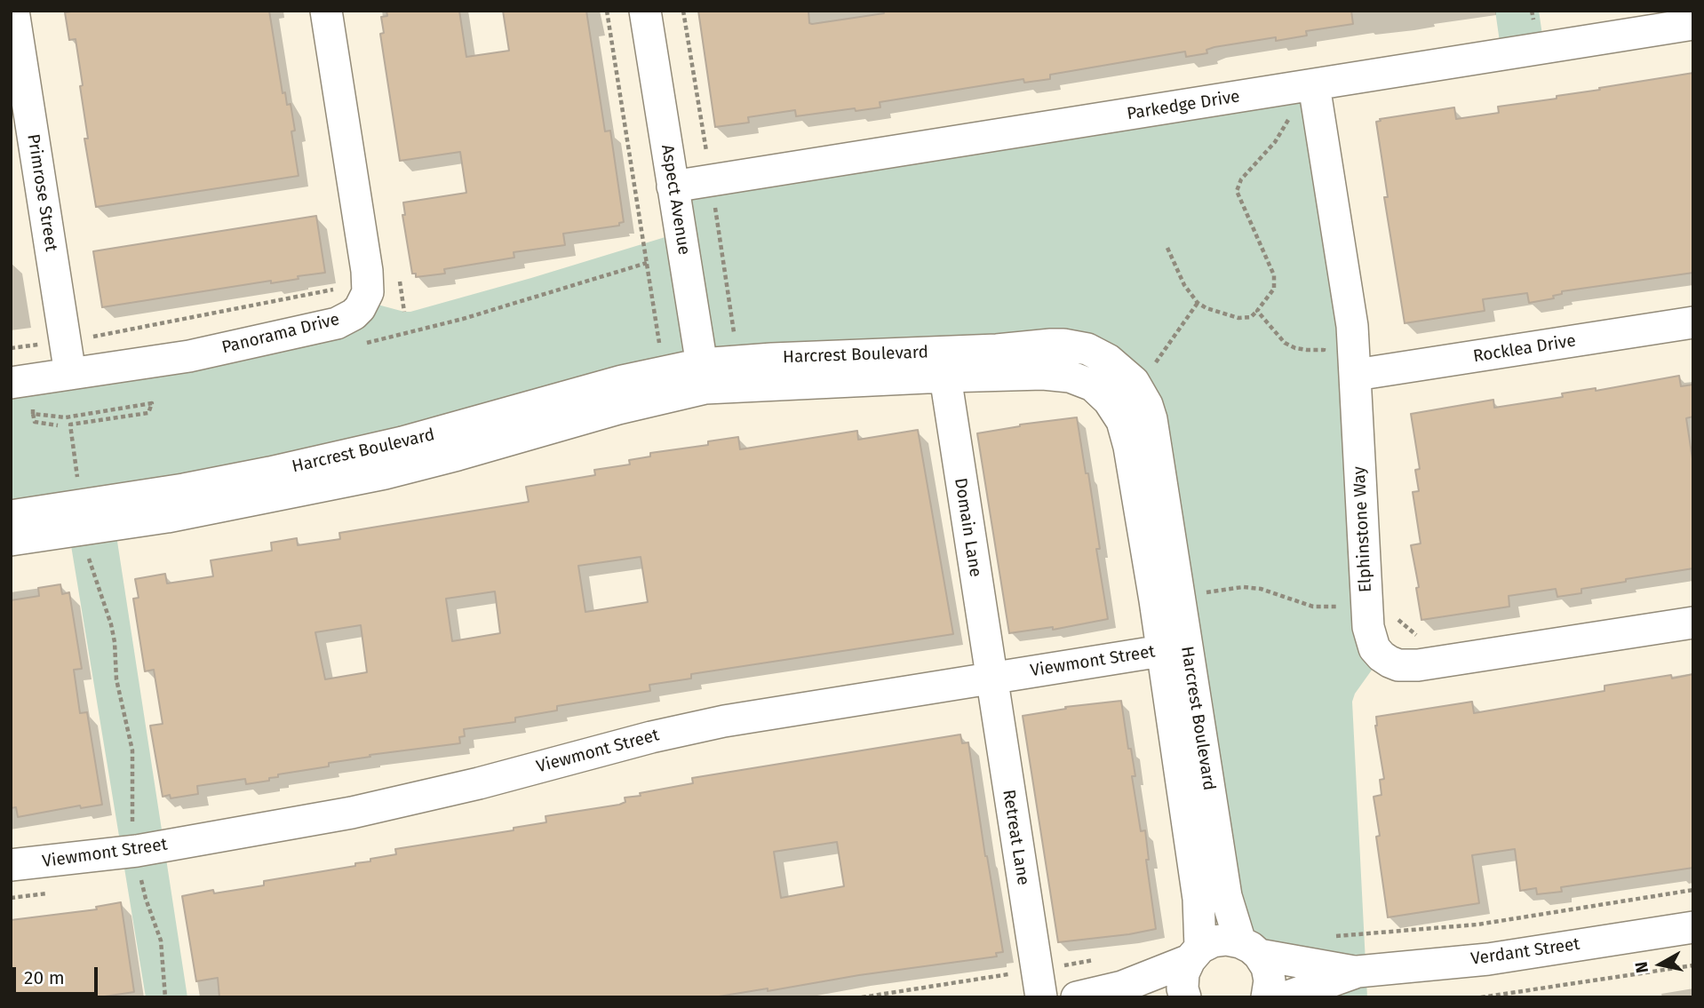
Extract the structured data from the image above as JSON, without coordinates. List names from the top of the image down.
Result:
{
  "streets": {
    "street": [
      "Parkedge Drive",
      "Primrose Street",
      "Aspect Avenue",
      "Panorama Drive",
      "Rocklea Drive",
      "Harcrest Boulevard",
      "Domain Lane",
      "Elphinstone Way",
      "Viewmont Street",
      "Retreat Lane",
      "Verdant Street"
    ]
  },
  "crossings": [
    ["Parkedge Drive", "Aspect Avenue"],
    ["Parkedge Drive", "Elphinstone Way"],
    ["Primrose Street", "Panorama Drive"],
    ["Aspect Avenue", "Harcrest Boulevard"],
    ["Rocklea Drive", "Elphinstone Way"],
    ["Harcrest Boulevard", "Domain Lane"],
    ["Harcrest Boulevard", "Viewmont Street"],
    ["Harcrest Boulevard", "Verdant Street"],
    ["Domain Lane", "Viewmont Street"],
    ["Domain Lane", "Retreat Lane"],
    ["Viewmont Street", "Retreat Lane"]
  ],
  "scale_bar": "20 m",
  "north": "left"
}
